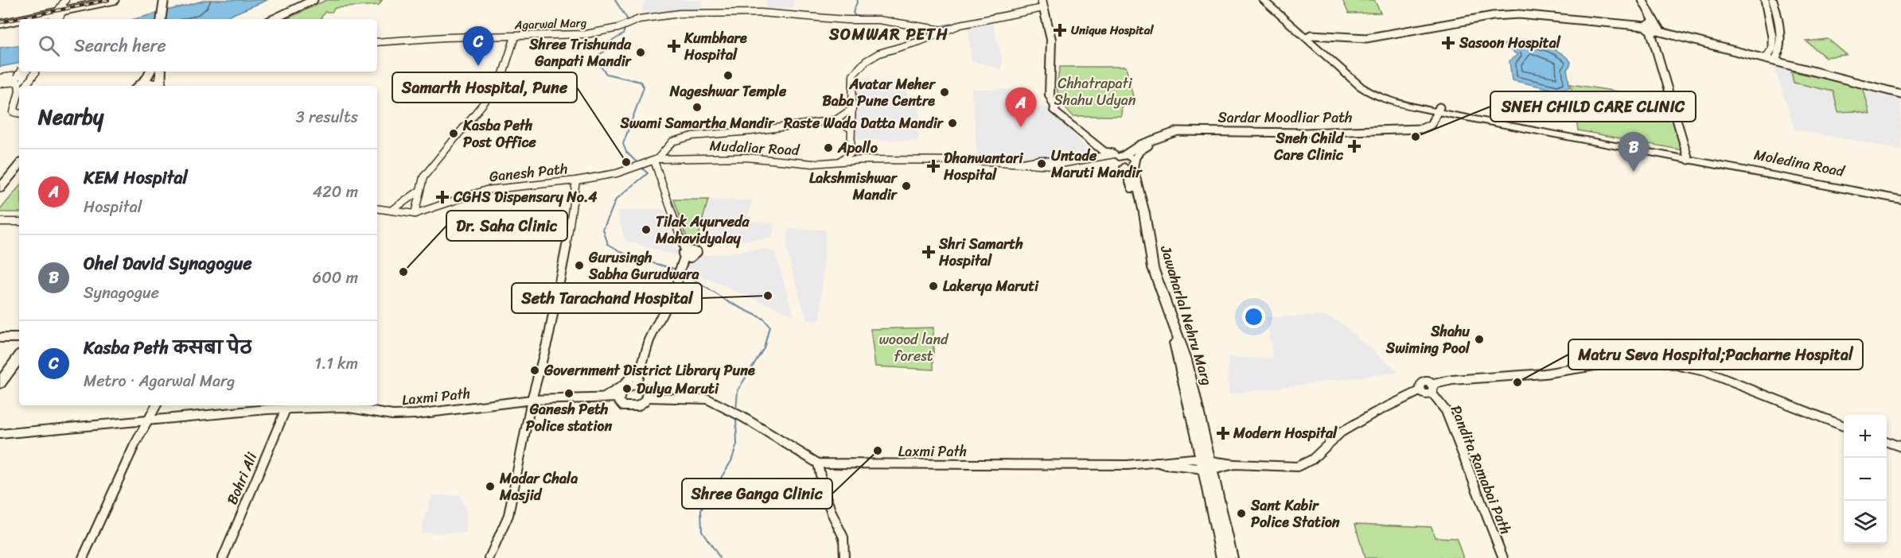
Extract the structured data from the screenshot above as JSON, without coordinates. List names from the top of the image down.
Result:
{
  "streets": {
    "main road": ["Sardar Moodliar Path", "Moledina Road", "Jawaharlal Nehru Marg"],
    "street": [
      "Agarwal Marg",
      "Mudaliar Road",
      "Ganesh Path",
      "Laxmi Path",
      "Pandita Ramabai Path",
      "Bohri Ali"
    ]
  },
  "crossings": [
    ["Sardar Moodliar Path", "Mudaliar Road"],
    ["Sardar Moodliar Path", "Jawaharlal Nehru Marg"],
    ["Mudaliar Road", "Ganesh Path"],
    ["Jawaharlal Nehru Marg", "Laxmi Path"],
    ["Laxmi Path", "Bohri Ali"]
  ],
  "districts": ["SOMWAR PETH"],
  "parks": ["Chhatrapati Shahu Udyan", "woood land forest"],
  "places": {
    "health": [
      "Unique Hospital",
      "Sasoon Hospital",
      "Kumbhare Hospital",
      "Sneh Child Care Clinic",
      "Dhanwantari Hospital",
      "CGHS Dispensary No.4",
      "Shri Samarth Hospital",
      "Modern Hospital"
    ],
    "other": [
      "Shree Trishunda Ganpati Mandir",
      "Nageshwar Temple",
      "Avatar Meher Baba Pune Centre",
      "Swami Samartha Mandir",
      "Raste Wada Datta Mandir",
      "Kasba Peth Post Office",
      "SNEH CHILD CARE CLINIC",
      "Apollo",
      "Samarth Hospital, Pune",
      "Untade Maruti Mandir",
      "Lakshmishwar Mandir",
      "Tilak Ayurveda Mahavidyalay",
      "Gurusingh Sabha Gurudwara",
      "Dr. Saha Clinic",
      "Lakerya Maruti",
      "Seth Tarachand Hospital",
      "Shahu Swiming Pool",
      "Government District Library Pune",
      "Matru Seva Hospital;Pacharne Hospital",
      "Dulya Maruti",
      "Ganesh Peth Police station",
      "Shree Ganga Clinic",
      "Madar Chala Masjid",
      "Sant Kabir Police Station"
    ]
  },
  "page": {
    "search": "Search here",
    "pins": ["C", "A", "B"],
    "heading": ["Nearby", "3 results"],
    "list": [
      {
        "mark": "A",
        "name": "KEM Hospital",
        "note": "Hospital",
        "value": "420 m"
      },
      {
        "mark": "B",
        "name": "Ohel David Synagogue",
        "note": "Synagogue",
        "value": "600 m"
      },
      {
        "mark": "C",
        "name": "Kasba Peth कसबा पेठ",
        "note": "Metro · Agarwal Marg",
        "value": "1.1 km"
      }
    ],
    "map_buttons": ["+", "−"]
  }
}
